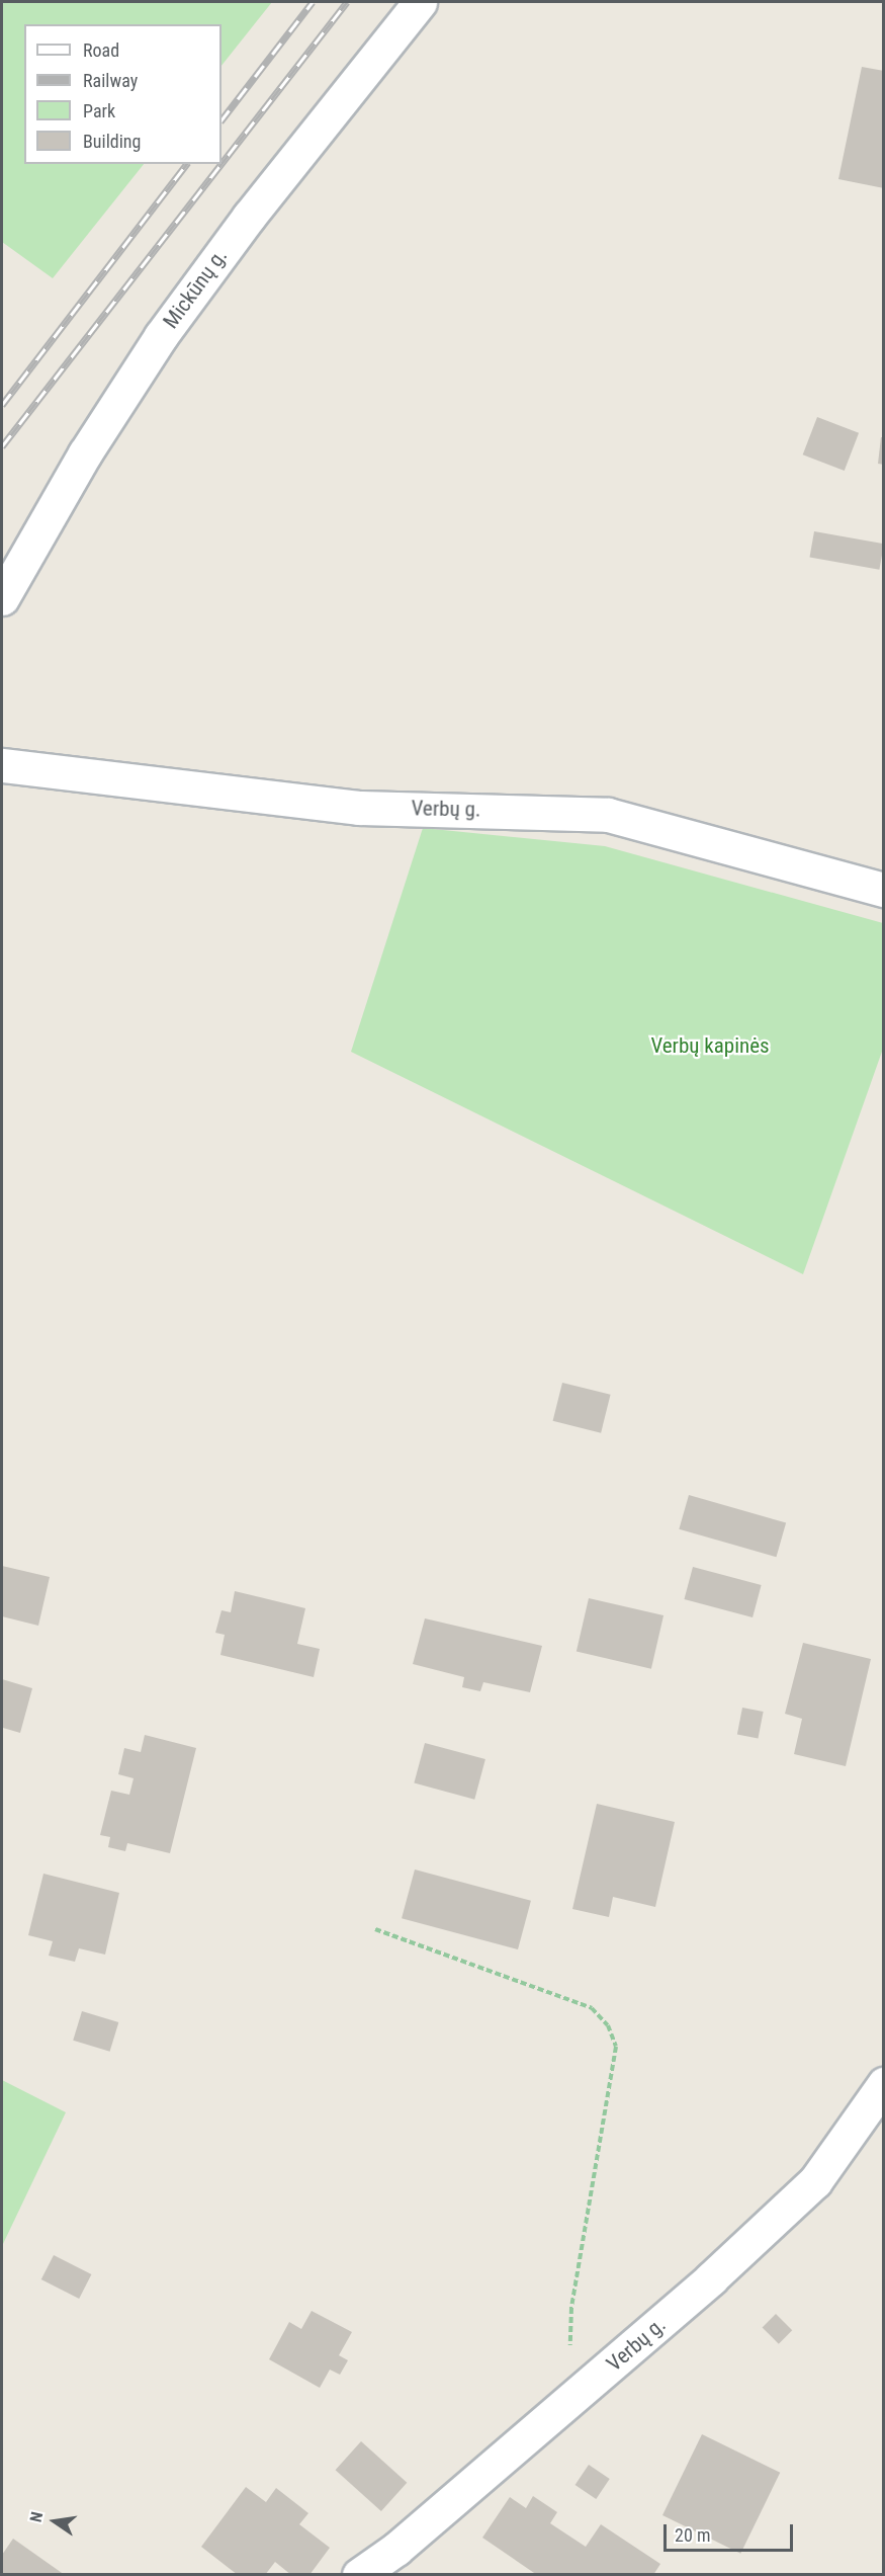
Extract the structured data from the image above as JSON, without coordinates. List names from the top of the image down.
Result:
{
  "streets": {
    "street": ["Mickūnų g.", "Verbų g."]
  },
  "parks": ["Verbų kapinės"],
  "legend": [
    "Road",
    "Railway",
    "Park",
    "Building"
  ],
  "scale_bar": "20 m",
  "north": "left"
}
